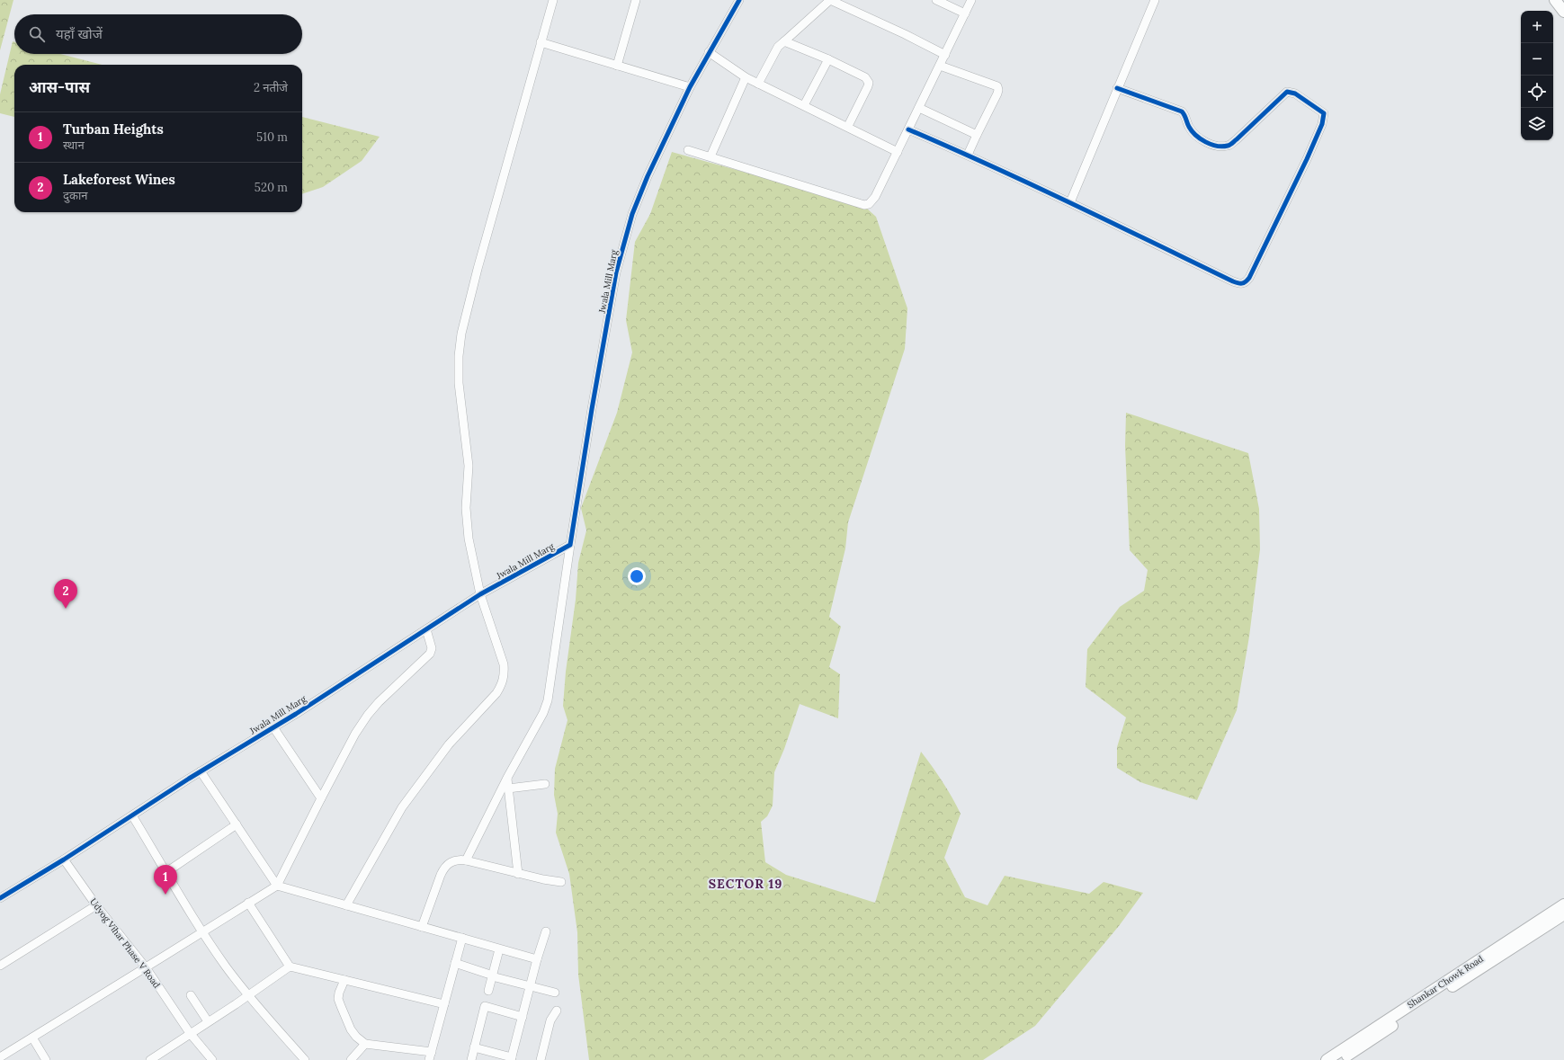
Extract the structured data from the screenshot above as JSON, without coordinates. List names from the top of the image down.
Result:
{
  "streets": {
    "main road": ["Shankar Chowk Road"],
    "street": ["Jwala Mill Marg", "Udyog Vihar Phase V Road"]
  },
  "crossings": [
    ["Jwala Mill Marg", "Udyog Vihar Phase V Road"]
  ],
  "districts": ["SECTOR 19"],
  "page": {
    "map_buttons": ["+", "−"],
    "search": "यहाँ खोजें",
    "heading": ["आस-पास", "2 नतीजे"],
    "list": [
      {
        "mark": "1",
        "name": "Turban Heights",
        "note": "स्थान",
        "value": "510 m"
      },
      {
        "mark": "2",
        "name": "Lakeforest Wines",
        "note": "दुकान",
        "value": "520 m"
      }
    ],
    "pins": ["2", "1"]
  }
}
